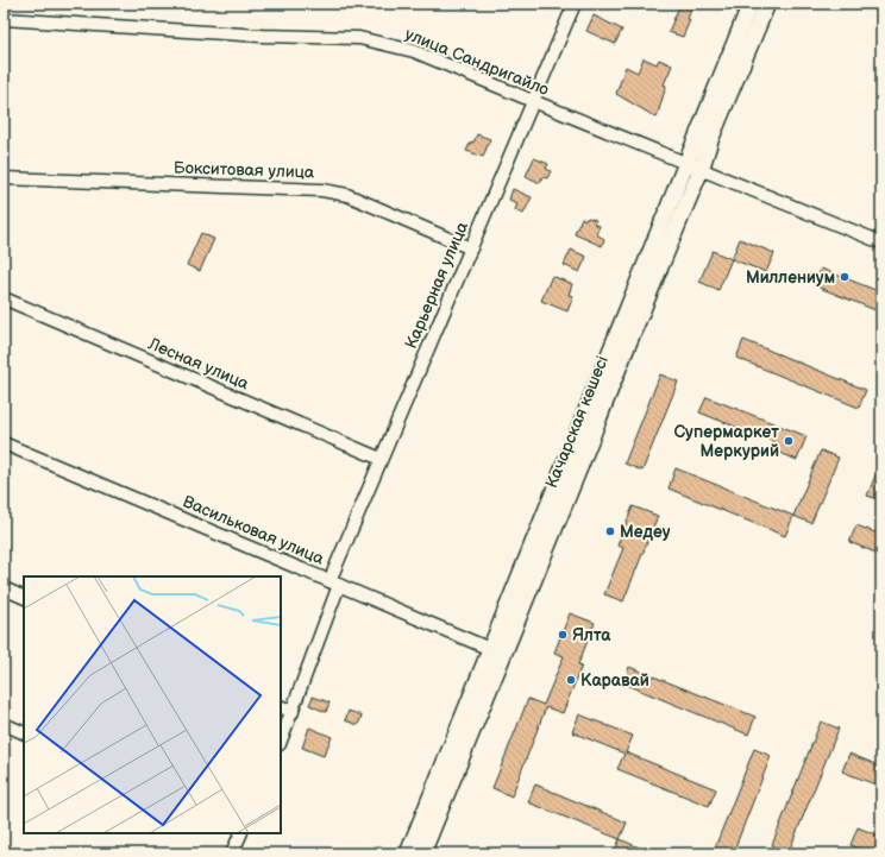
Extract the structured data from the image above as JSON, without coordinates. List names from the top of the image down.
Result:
{
  "streets": {
    "main road": ["Качарская көшесі"],
    "street": [
      "улица Сандригайло",
      "Бокситовая улица",
      "Карьерная улица",
      "Лесная улица",
      "Васильковая улица"
    ]
  },
  "crossings": [
    ["улица Сандригайло", "Карьерная улица"],
    ["улица Сандригайло", "Качарская көшесі"],
    ["Бокситовая улица", "Карьерная улица"],
    ["Карьерная улица", "Лесная улица"],
    ["Карьерная улица", "Васильковая улица"],
    ["Качарская көшесі", "Васильковая улица"]
  ],
  "places": [
    "Миллениум",
    "Супермаркет Меркурий",
    "Медеу",
    "Ялта",
    "Каравай"
  ]
}
